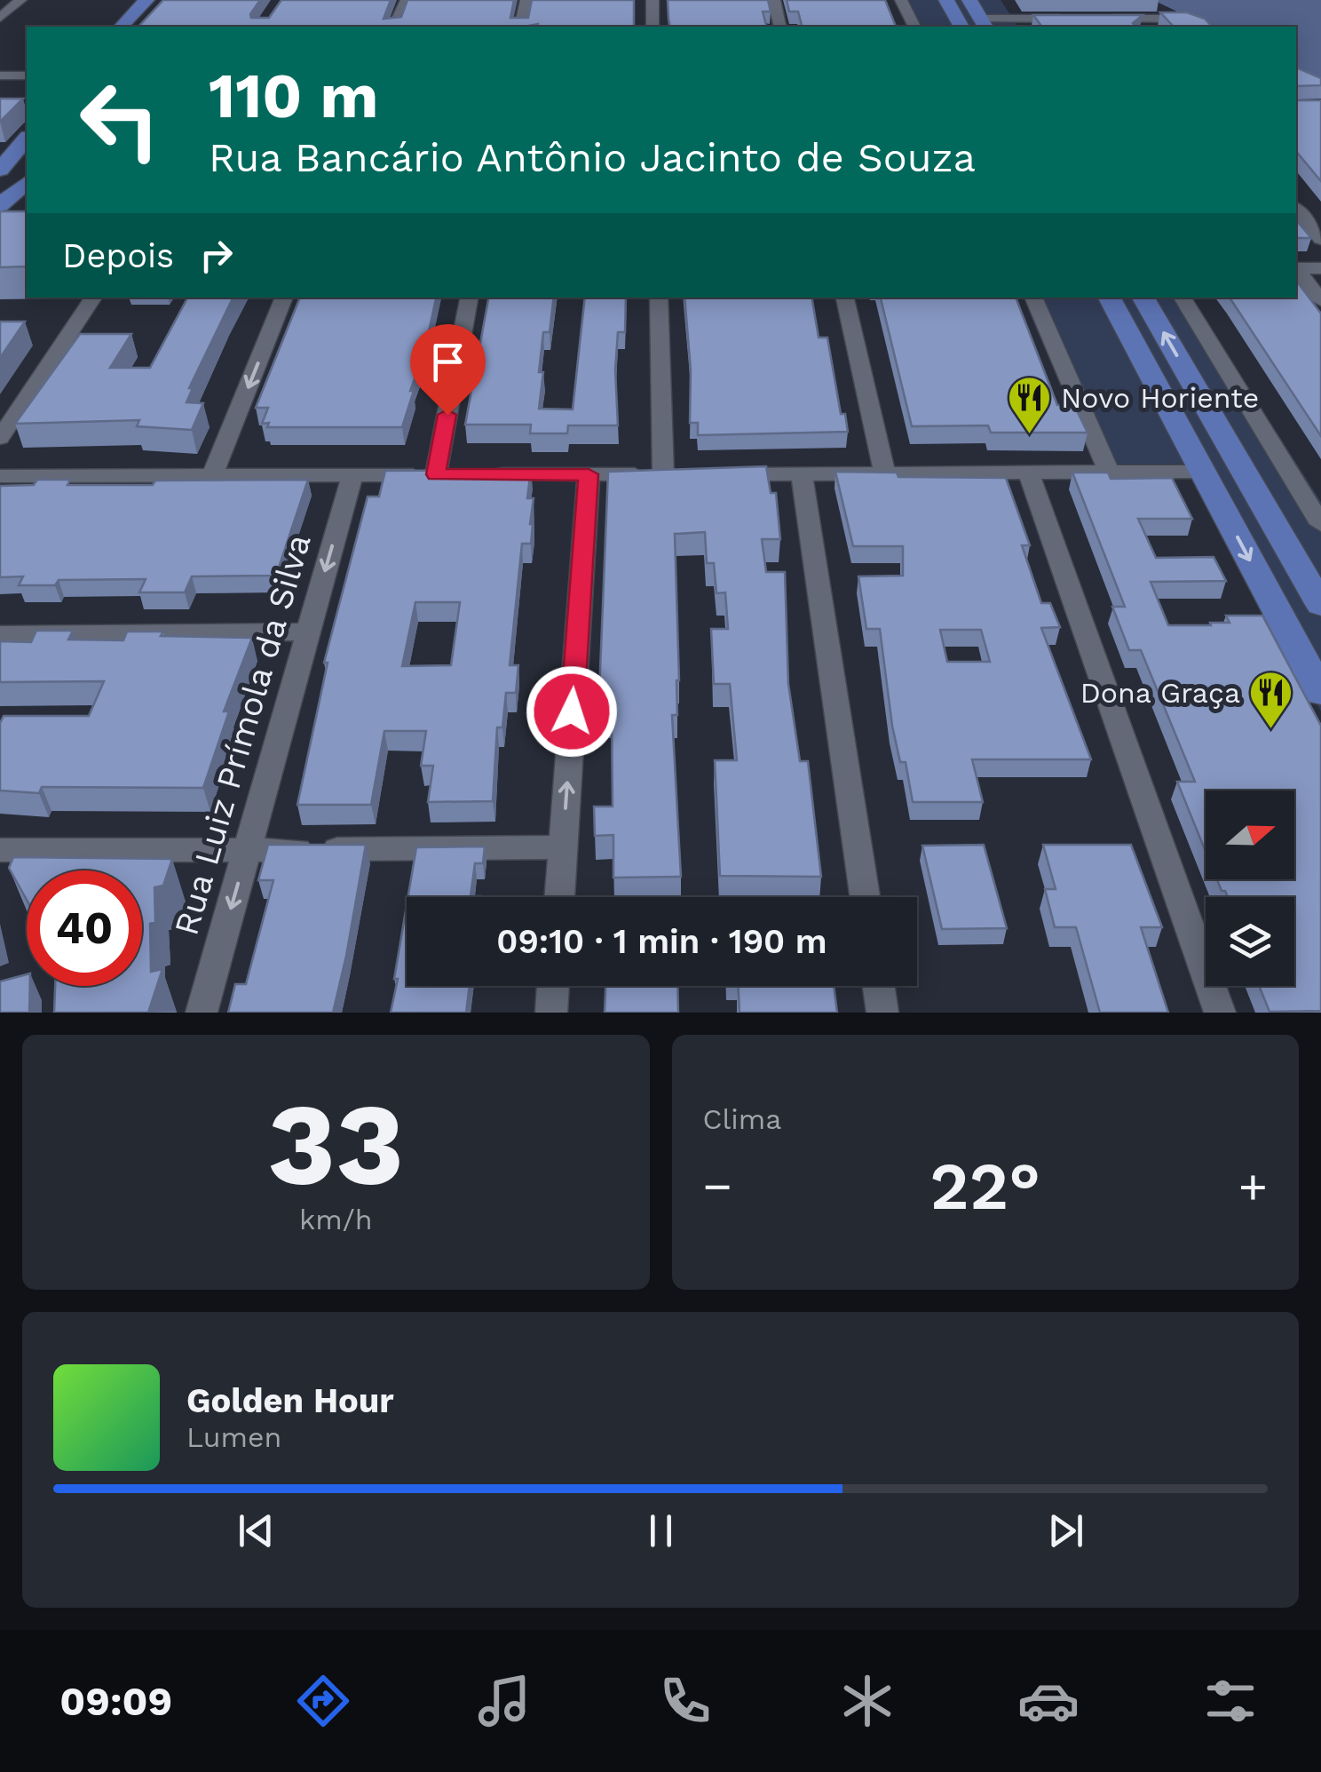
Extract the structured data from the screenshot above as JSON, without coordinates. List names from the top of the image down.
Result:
{
  "streets": {
    "street": ["Rua Luiz Prímola da Silva"]
  },
  "one_way": ["Rua Luiz Prímola da Silva"],
  "places": {
    "restaurant": ["Novo Horiente", "Dona Graça"]
  },
  "north": "right",
  "page": {
    "turn": ["110 m", "Rua Bancário Antônio Jacinto de Souza"],
    "then": "Depois",
    "limit": "40",
    "trip": "09:10 · 1 min · 190 m",
    "tile": [
      ["33", "km/h"],
      "Clima"
    ],
    "heat": ["−", "22°", "+"],
    "song": ["Golden Hour", "Lumen"],
    "tabs": "09:09"
  }
}
